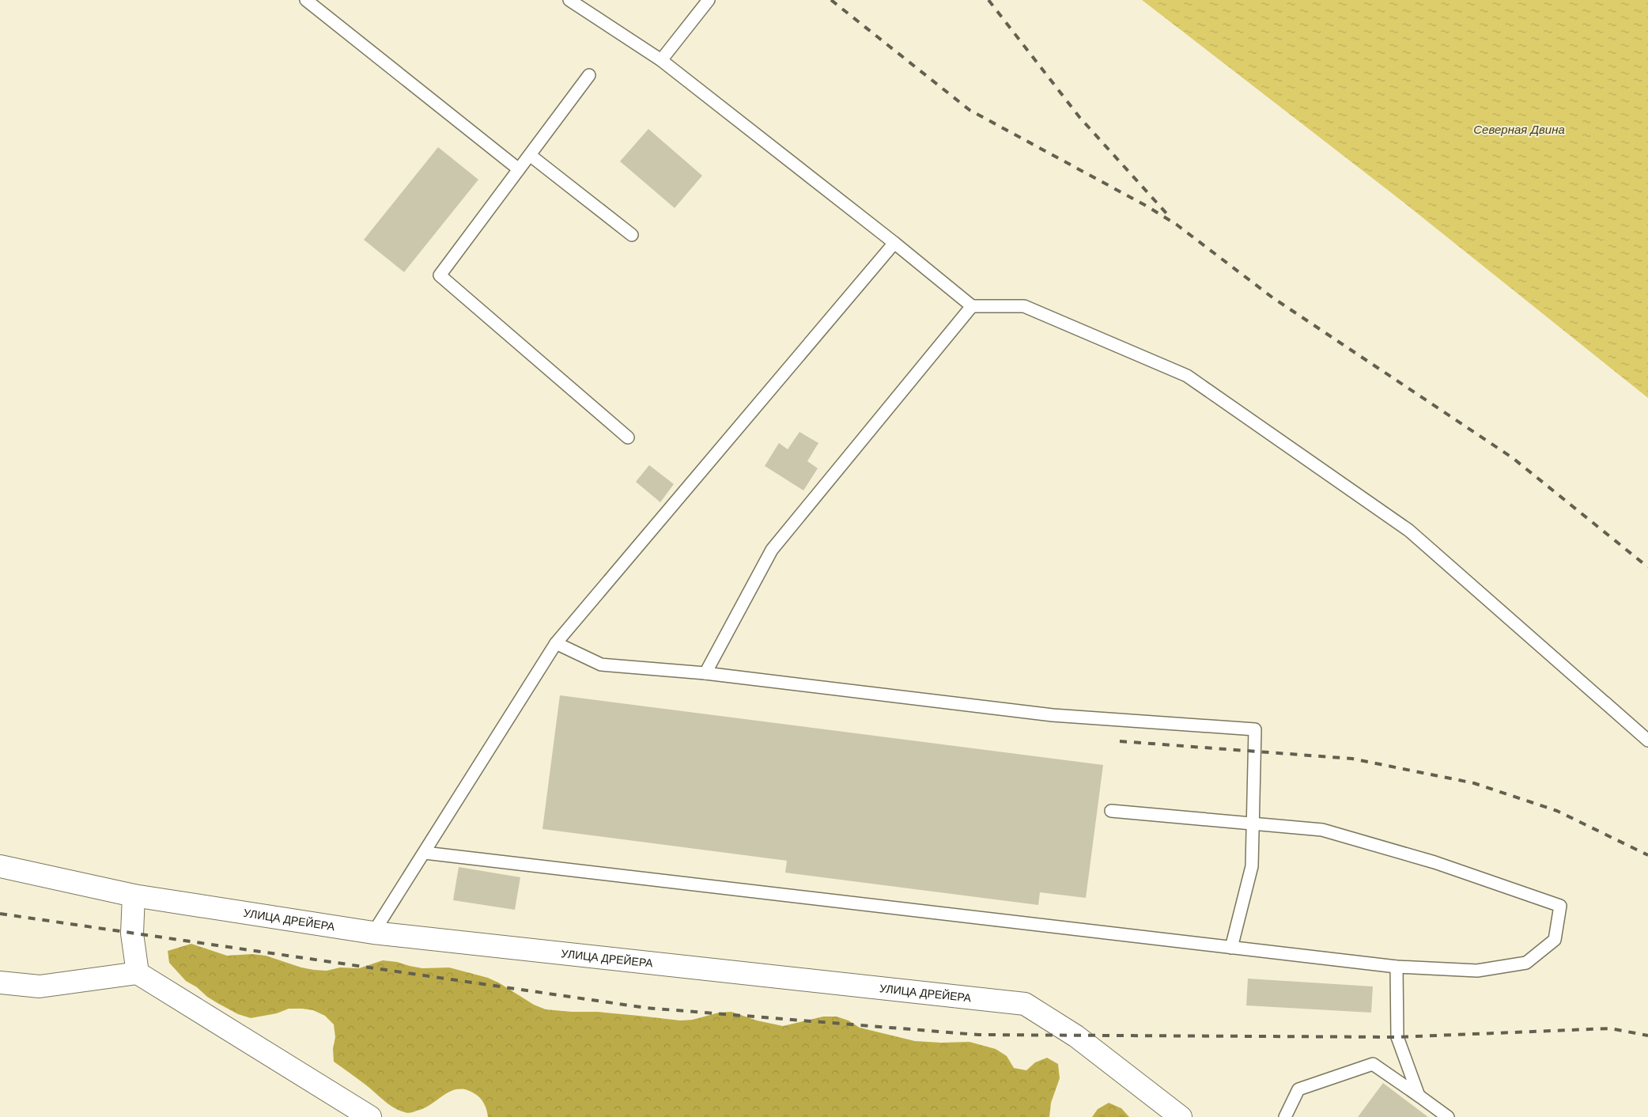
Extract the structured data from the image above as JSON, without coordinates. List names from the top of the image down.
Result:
{
  "streets": {
    "street": ["УЛИЦА ДРЕЙЕРА"]
  },
  "water": ["Северная Двина"]
}
